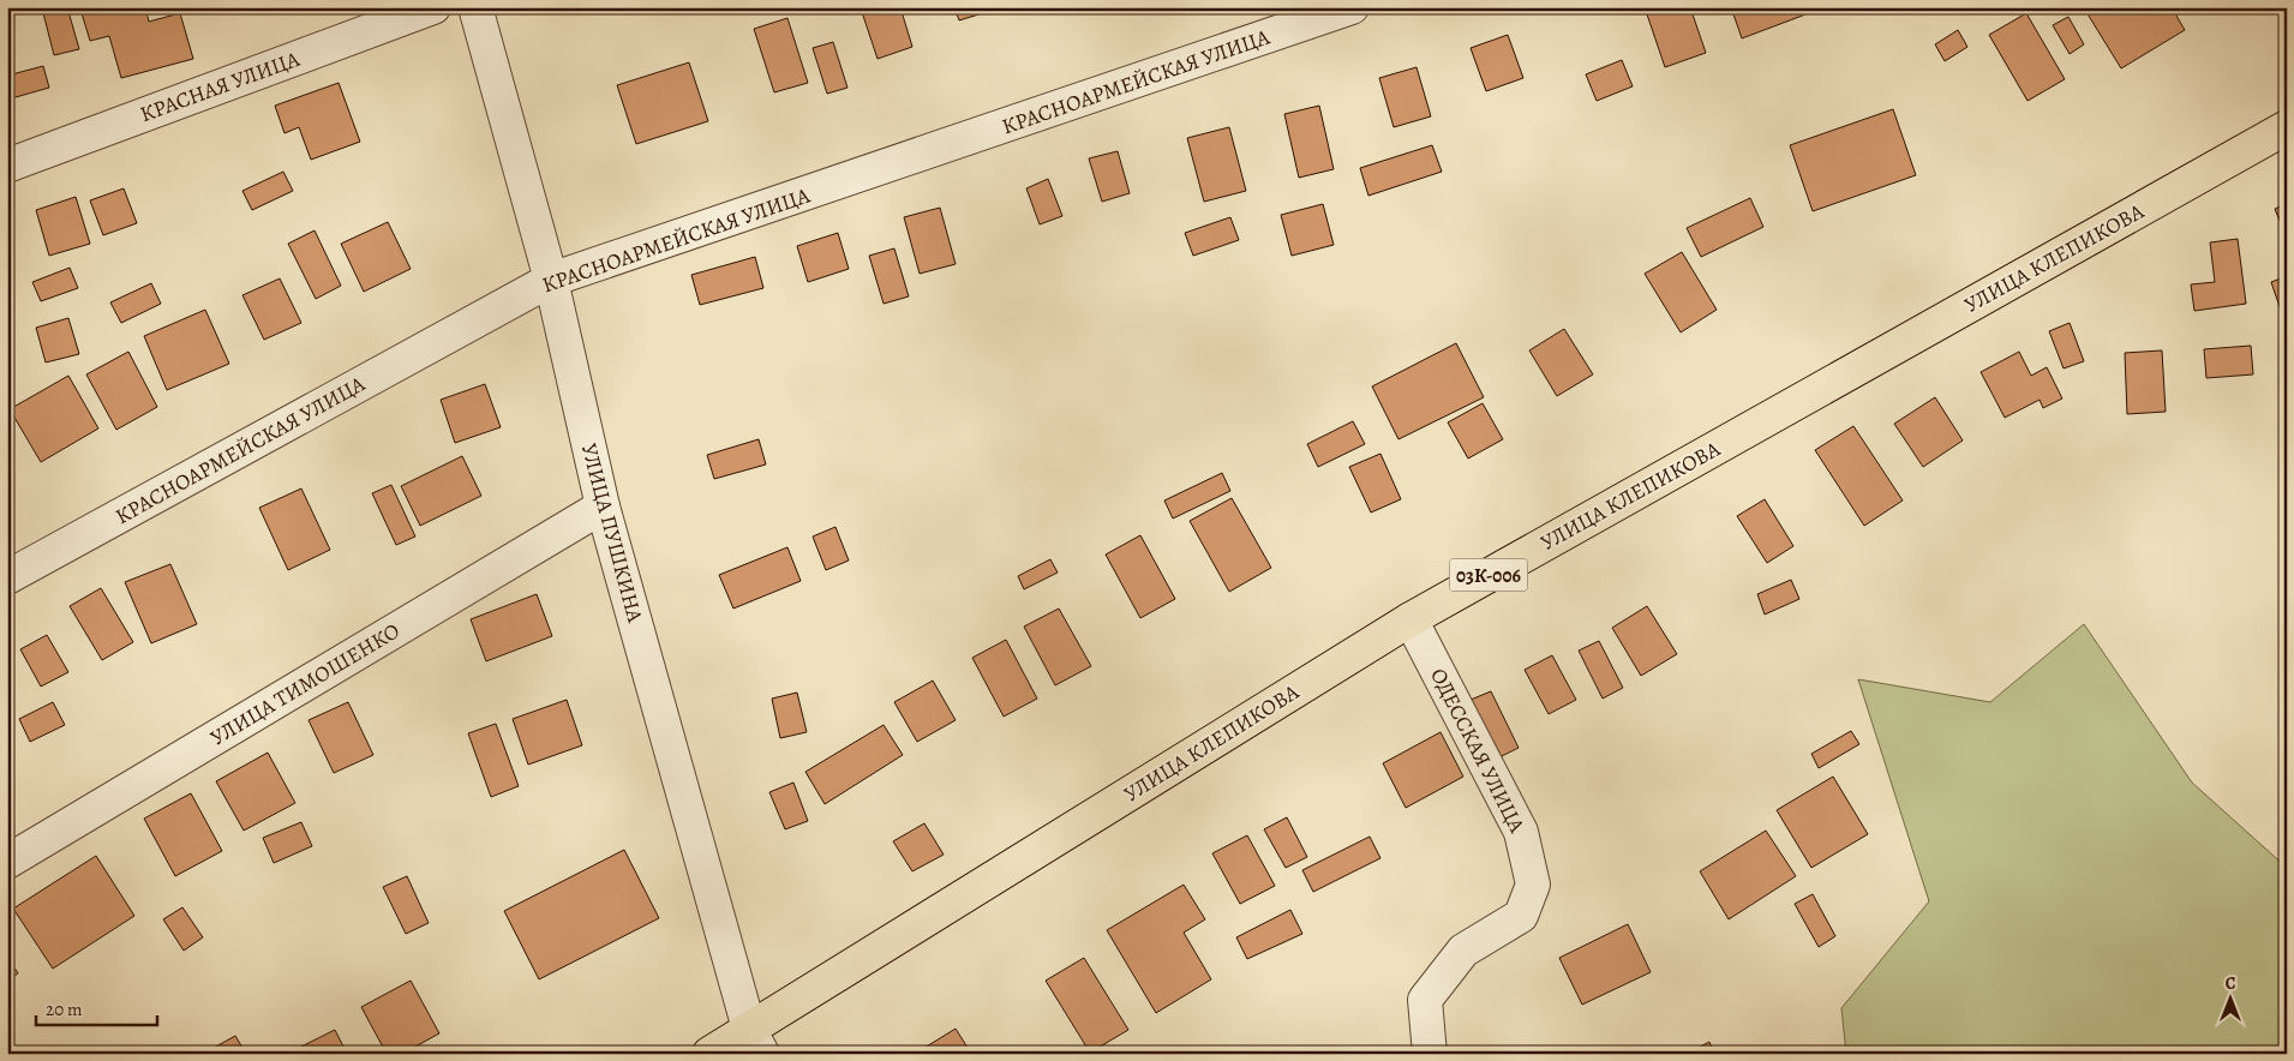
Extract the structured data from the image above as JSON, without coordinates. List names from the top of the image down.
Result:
{
  "streets": {
    "main road": ["УЛИЦА КЛЕПИКОВА", "03К-006"],
    "street": [
      "КРАСНОАРМЕЙСКАЯ УЛИЦА",
      "КРАСНАЯ УЛИЦА",
      "УЛИЦА ПУШКИНА",
      "УЛИЦА ТИМОШЕНКО",
      "ОДЕССКАЯ УЛИЦА"
    ]
  },
  "crossings": [
    ["КРАСНОАРМЕЙСКАЯ УЛИЦА", "УЛИЦА ПУШКИНА"],
    ["УЛИЦА КЛЕПИКОВА", "УЛИЦА ПУШКИНА"],
    ["УЛИЦА КЛЕПИКОВА", "ОДЕССКАЯ УЛИЦА"],
    ["УЛИЦА ПУШКИНА", "УЛИЦА ТИМОШЕНКО"]
  ],
  "scale_bar": "20 m",
  "north": "top"
}
